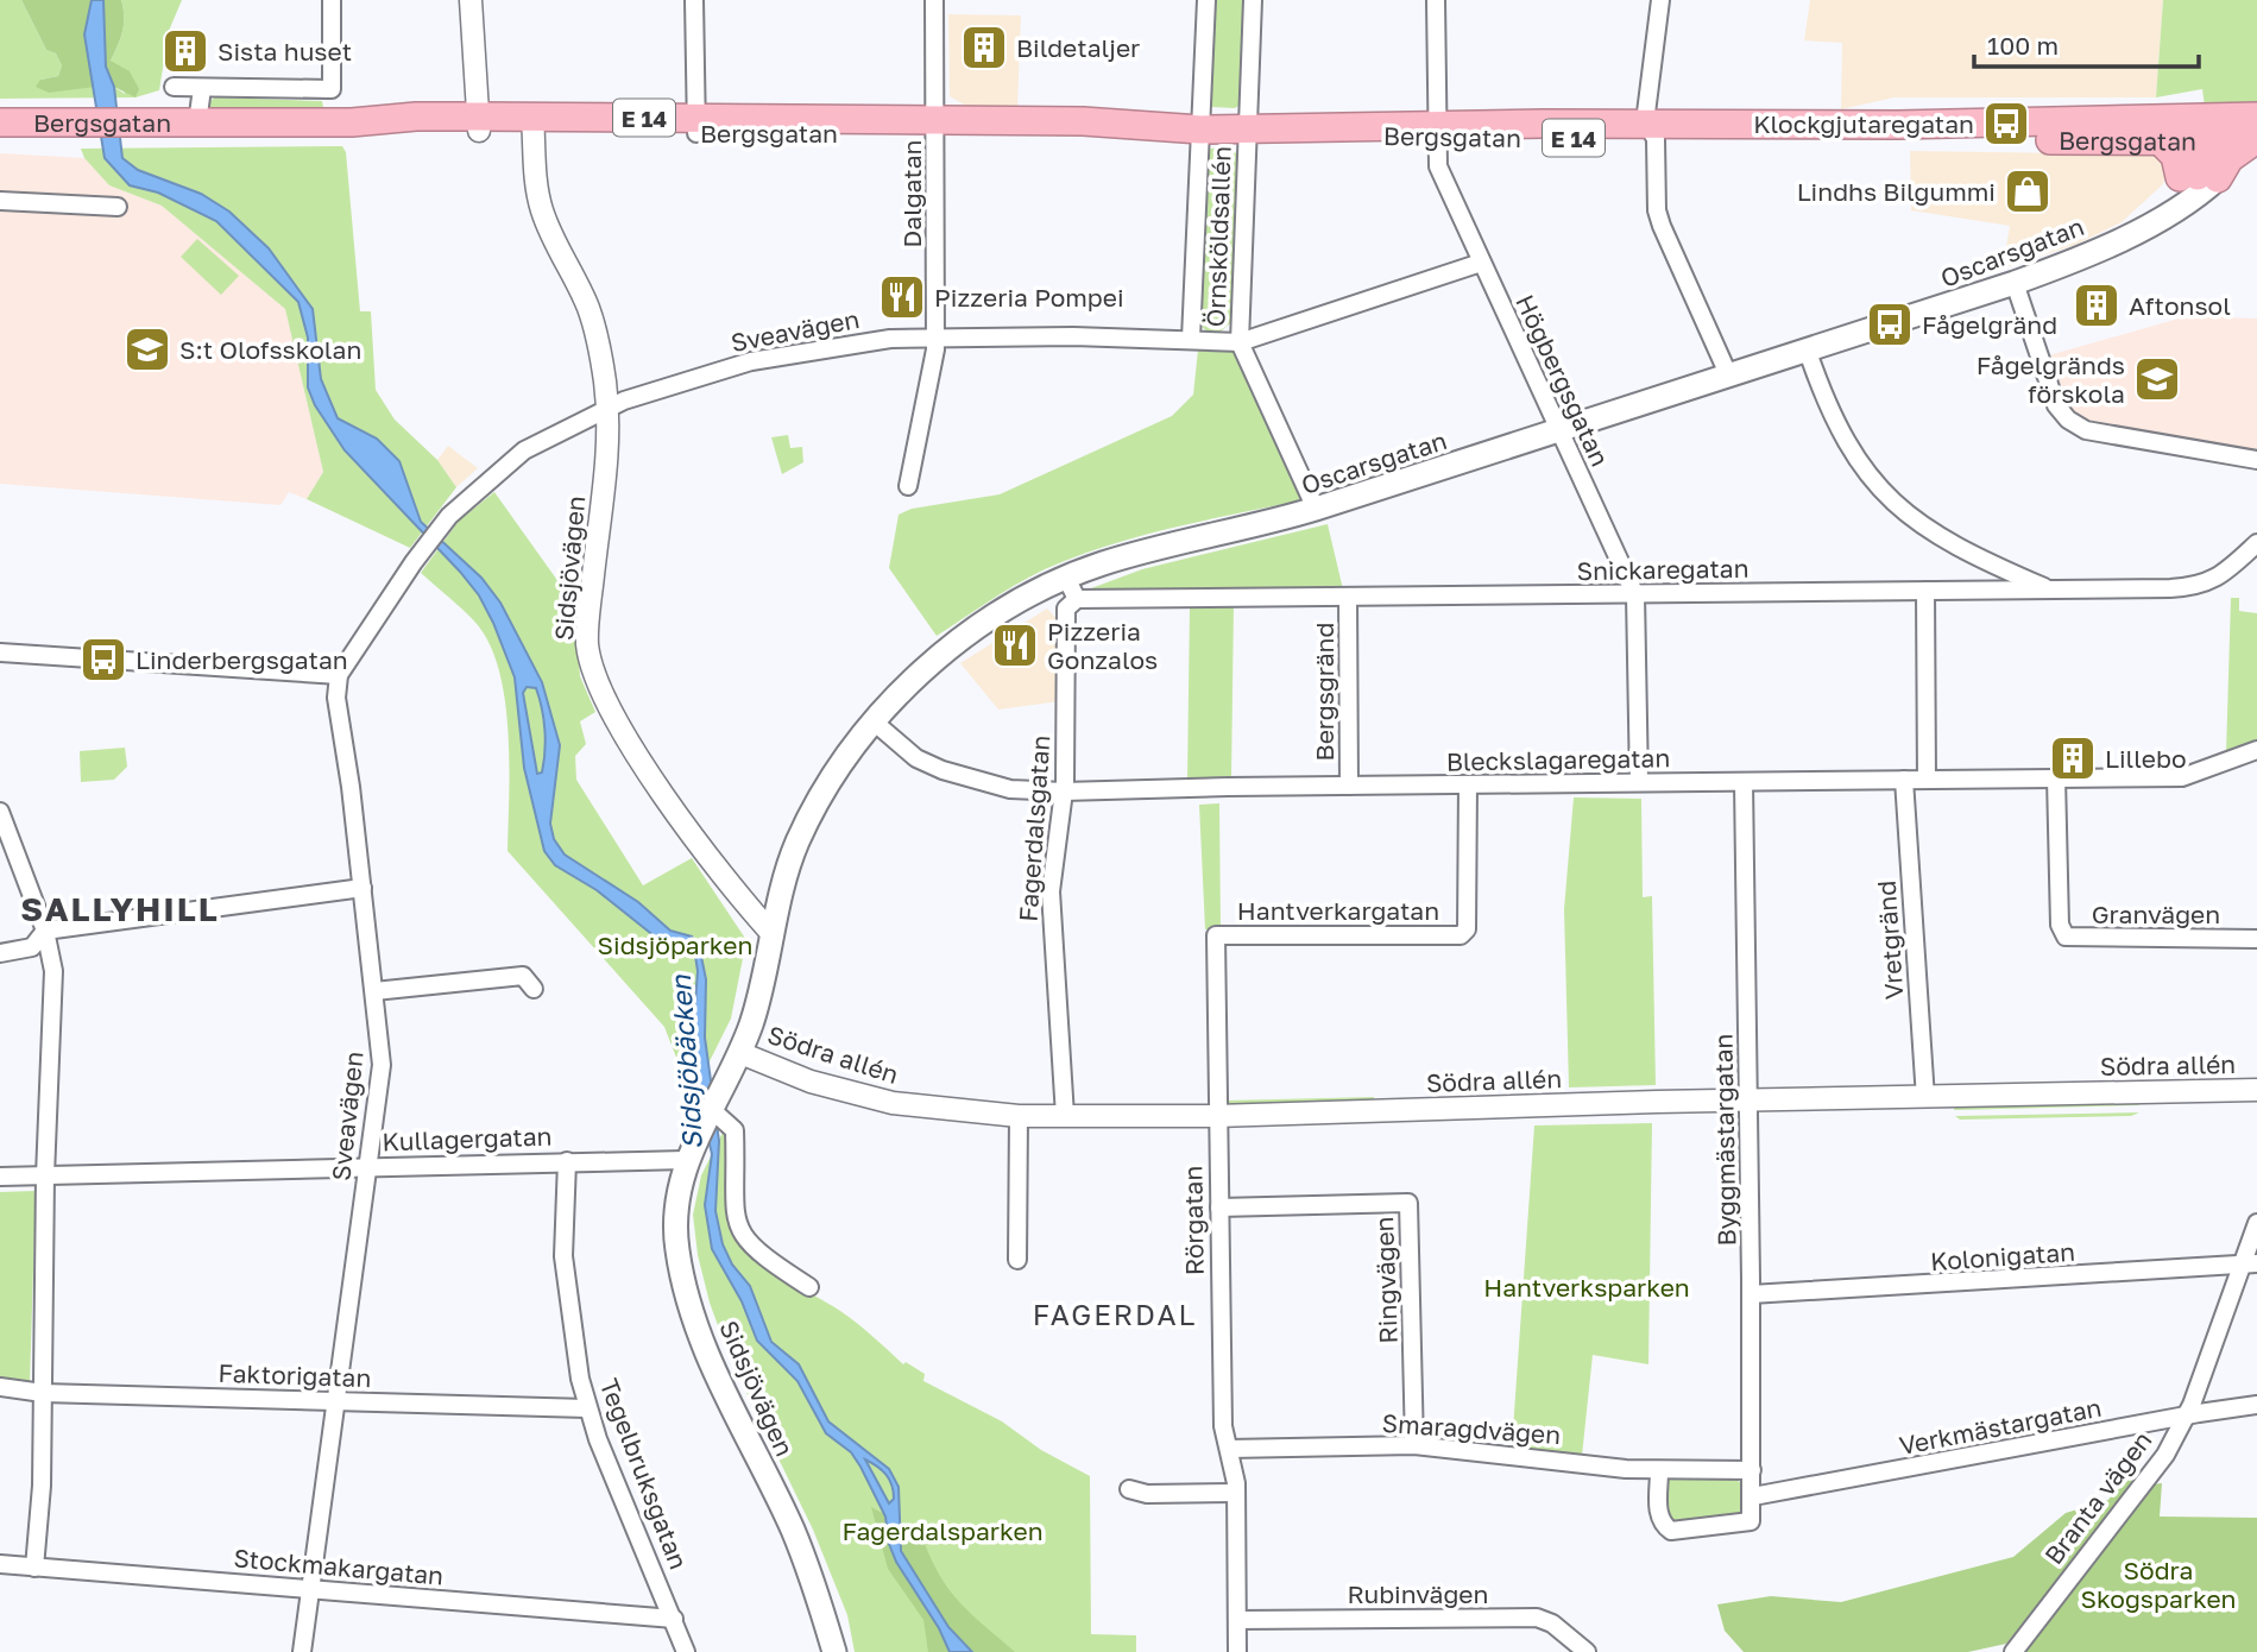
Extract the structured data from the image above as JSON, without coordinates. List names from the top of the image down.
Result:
{
  "streets": {
    "highway": ["E 14", "Bergsgatan"],
    "main road": ["Oscarsgatan", "Sidsjövägen"],
    "street": [
      "Dalgatan",
      "Örnsköldsallén",
      "Sveavägen",
      "Högbergsgatan",
      "Snickaregatan",
      "Bergsgränd",
      "Bleckslagaregatan",
      "Fagerdalsgatan",
      "Hantverkargatan",
      "Granvägen",
      "Vretgränd",
      "Södra allén",
      "Kullagergatan",
      "Byggmästargatan",
      "Rörgatan",
      "Kolonigatan",
      "Ringvägen",
      "Faktorigatan",
      "Verkmästargatan",
      "Smaragdvägen",
      "Tegelbruksgatan",
      "Branta vägen",
      "Stockmakargatan",
      "Rubinvägen"
    ]
  },
  "crossings": [
    ["Bergsgatan", "Dalgatan"],
    ["Bergsgatan", "Örnsköldsallén"],
    ["Bergsgatan", "Högbergsgatan"],
    ["Bergsgatan", "Sidsjövägen"],
    ["Dalgatan", "Sveavägen"],
    ["Örnsköldsallén", "Oscarsgatan"],
    ["Örnsköldsallén", "Sveavägen"],
    ["Oscarsgatan", "Högbergsgatan"],
    ["Oscarsgatan", "Sidsjövägen"],
    ["Oscarsgatan", "Bleckslagaregatan"],
    ["Sveavägen", "Högbergsgatan"],
    ["Sveavägen", "Sidsjövägen"],
    ["Sveavägen", "Kullagergatan"],
    ["Sveavägen", "Faktorigatan"],
    ["Sveavägen", "Stockmakargatan"],
    ["Högbergsgatan", "Snickaregatan"],
    ["Högbergsgatan", "Bleckslagaregatan"],
    ["Sidsjövägen", "Södra allén"],
    ["Sidsjövägen", "Kullagergatan"],
    ["Snickaregatan", "Bergsgränd"],
    ["Snickaregatan", "Fagerdalsgatan"],
    ["Bergsgränd", "Bleckslagaregatan"],
    ["Bleckslagaregatan", "Fagerdalsgatan"],
    ["Bleckslagaregatan", "Hantverkargatan"],
    ["Bleckslagaregatan", "Granvägen"],
    ["Bleckslagaregatan", "Vretgränd"],
    ["Bleckslagaregatan", "Byggmästargatan"],
    ["Fagerdalsgatan", "Södra allén"],
    ["Hantverkargatan", "Rörgatan"],
    ["Vretgränd", "Södra allén"],
    ["Södra allén", "Byggmästargatan"],
    ["Södra allén", "Rörgatan"],
    ["Kullagergatan", "Tegelbruksgatan"],
    ["Byggmästargatan", "Kolonigatan"],
    ["Byggmästargatan", "Verkmästargatan"],
    ["Byggmästargatan", "Smaragdvägen"],
    ["Rörgatan", "Ringvägen"],
    ["Rörgatan", "Smaragdvägen"],
    ["Rörgatan", "Rubinvägen"],
    ["Kolonigatan", "Branta vägen"],
    ["Ringvägen", "Smaragdvägen"],
    ["Faktorigatan", "Tegelbruksgatan"],
    ["Verkmästargatan", "Branta vägen"],
    ["Tegelbruksgatan", "Stockmakargatan"]
  ],
  "districts": ["SALLYHILL", "FAGERDAL"],
  "water": ["Sidsjöbäcken"],
  "parks": [
    "Sidsjöparken",
    "Hantverksparken",
    "Fagerdalsparken",
    "Södra Skogsparken"
  ],
  "places": {
    "building": [
      "Bildetaljer",
      "Sista huset",
      "Aftonsol",
      "Lillebo"
    ],
    "bus stop": ["Klockgjutaregatan", "Fågelgränd", "Linderbergsgatan"],
    "shop": ["Lindhs Bilgummi"],
    "restaurant": ["Pizzeria Pompei", "Pizzeria Gonzalos"],
    "school or university": ["S:t Olofsskolan", "Fågelgränds förskola"]
  },
  "scale_bar": "100 m"
}
